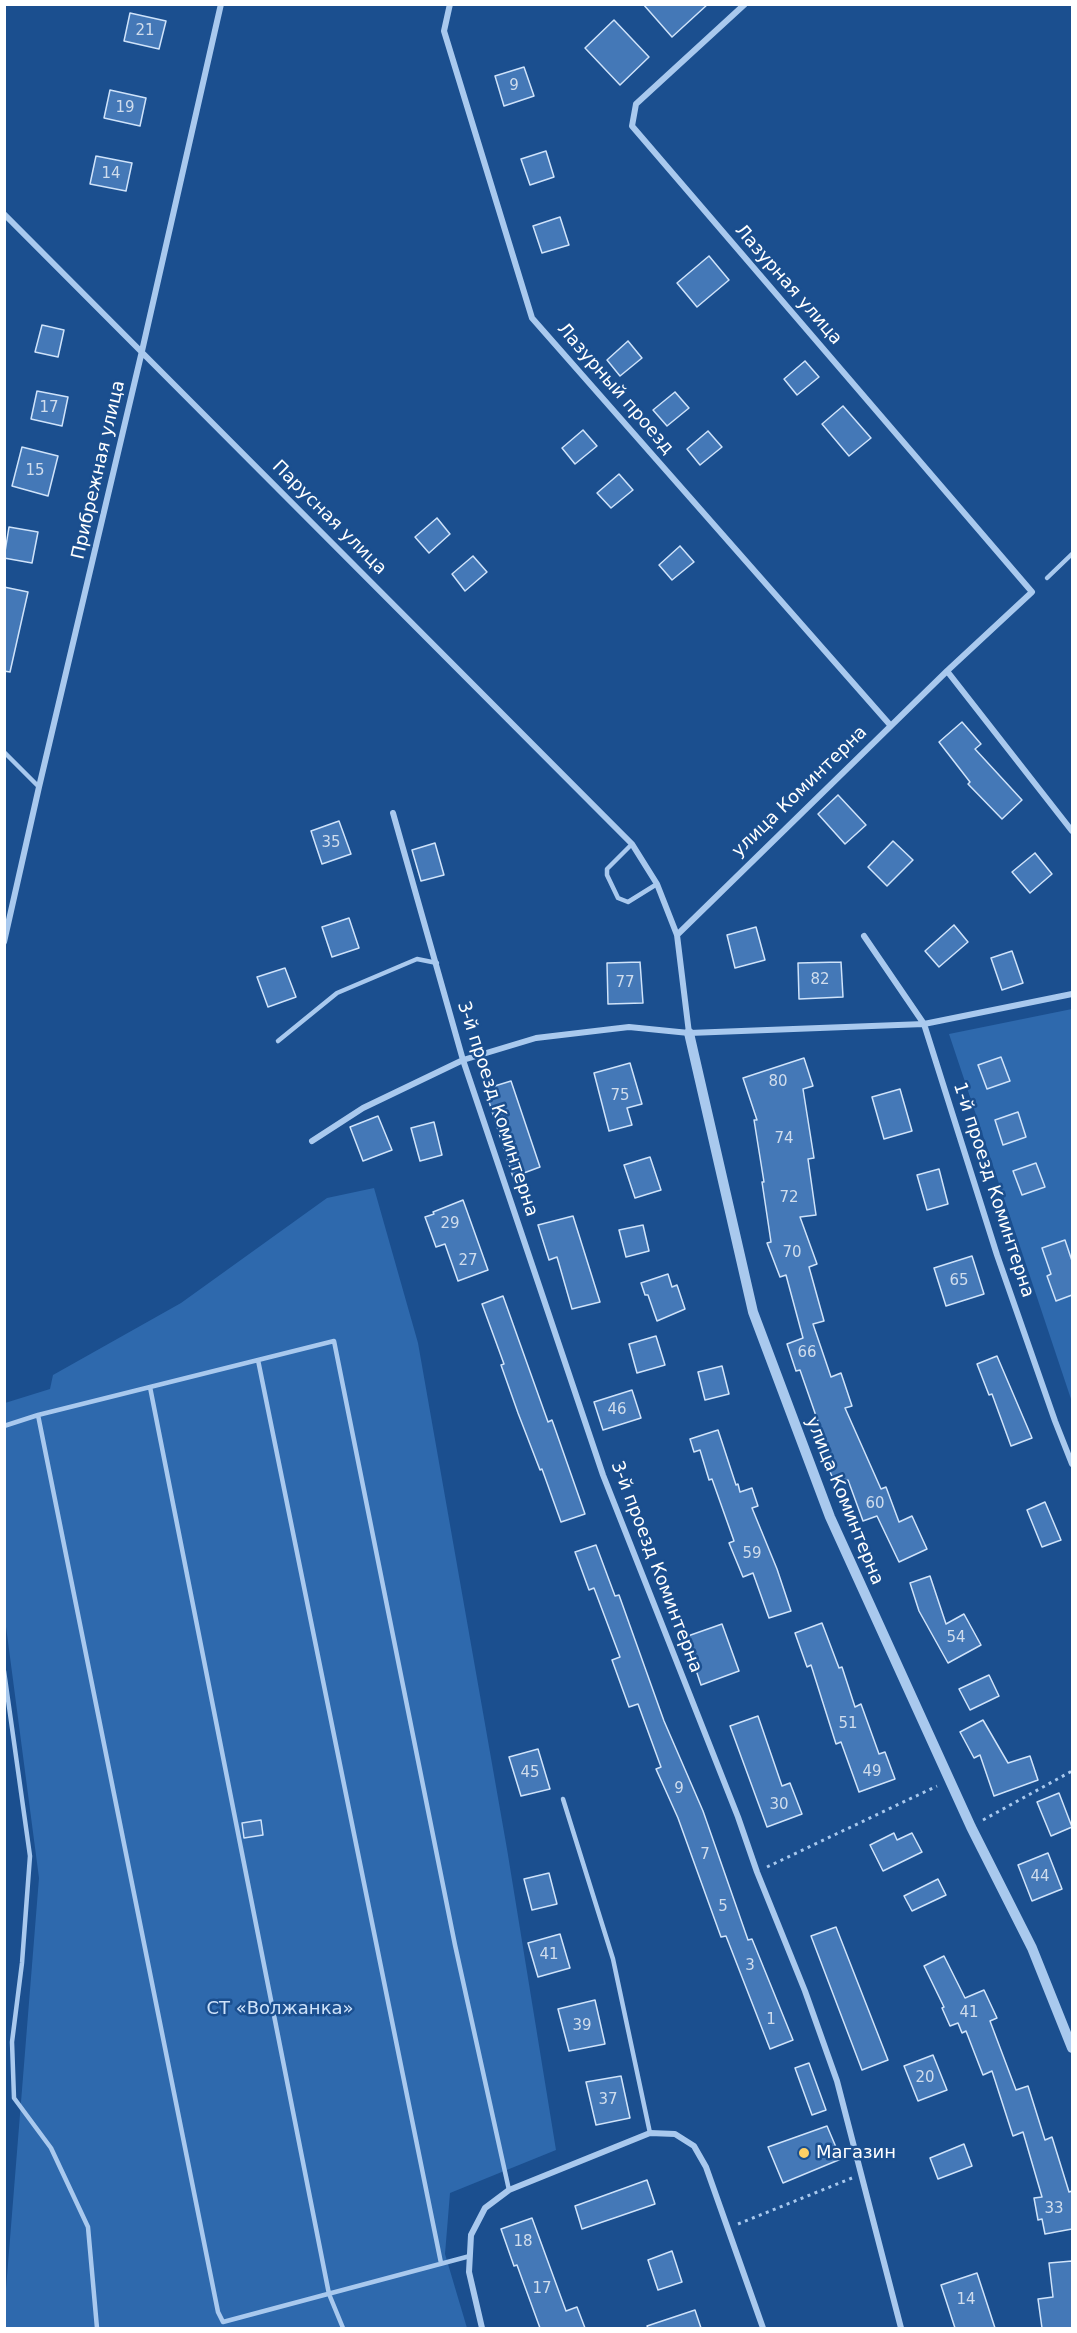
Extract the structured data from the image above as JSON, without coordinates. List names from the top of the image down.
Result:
{
  "streets": {
    "street": [
      "Лазурная улица",
      "Лазурный проезд",
      "Прибрежная улица",
      "Парусная улица",
      "улица Коминтерна",
      "3-й проезд Коминтерна",
      "1-й проезд Коминтерна"
    ]
  },
  "crossings": [
    ["Лазурная улица", "улица Коминтерна"],
    ["Лазурный проезд", "улица Коминтерна"],
    ["Прибрежная улица", "Парусная улица"],
    ["Парусная улица", "улица Коминтерна"]
  ],
  "parks": ["СТ «Волжанка»"],
  "places": ["Магазин"],
  "house_numbers": [
    "21",
    "9",
    "19",
    "14",
    "17",
    "15",
    "35",
    "82",
    "77",
    "80",
    "75",
    "74",
    "72",
    "29",
    "70",
    "27",
    "65",
    "66",
    "46",
    "60",
    "59",
    "54",
    "51",
    "49",
    "45",
    "9",
    "30",
    "7",
    "44",
    "5",
    "41",
    "3",
    "41",
    "1",
    "39",
    "20",
    "37",
    "33",
    "18",
    "17",
    "14"
  ]
}
